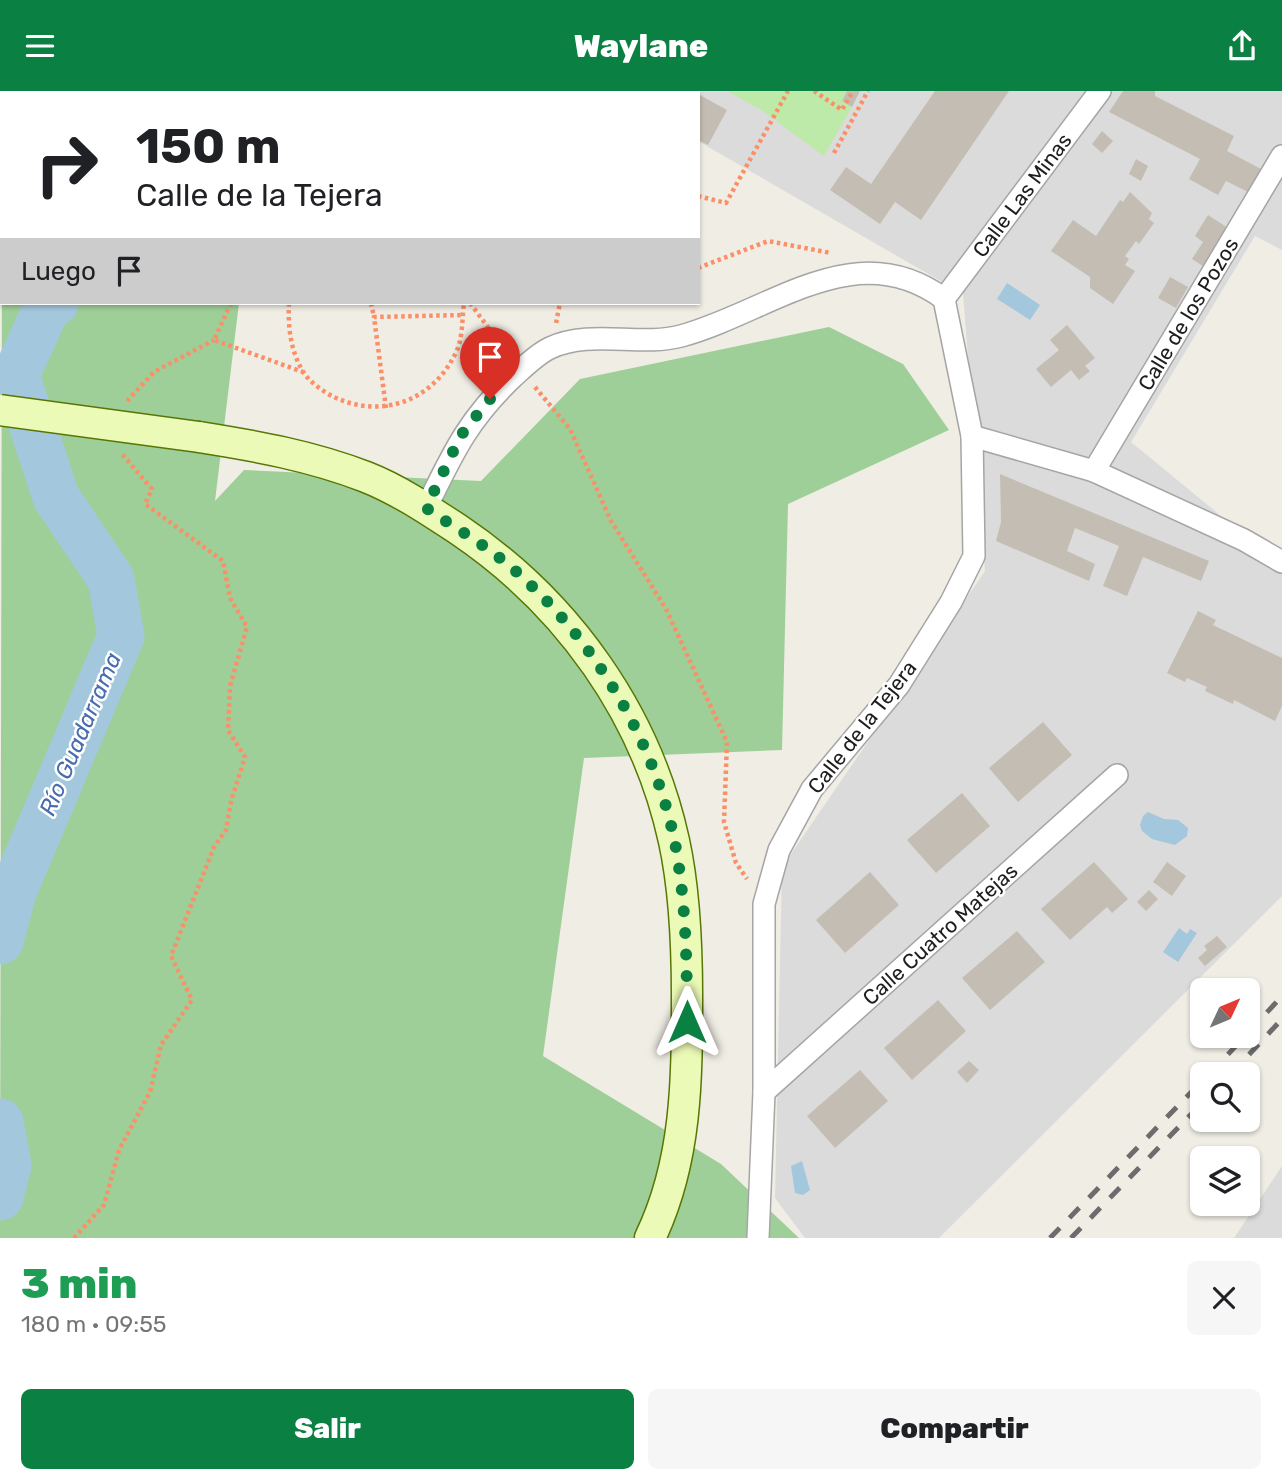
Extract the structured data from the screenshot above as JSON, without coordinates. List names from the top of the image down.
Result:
{
  "streets": {
    "street": [
      "Calle Las Minas",
      "Calle de los Pozos",
      "Calle de la Tejera",
      "Calle Cuatro Matejas"
    ]
  },
  "crossings": [
    ["Calle Las Minas", "Calle de la Tejera"],
    ["Calle de la Tejera", "Calle Cuatro Matejas"]
  ],
  "water": ["Río Guadarrama"],
  "north": "top right",
  "page": {
    "header": "Waylane",
    "turn": ["150 m", "Calle de la Tejera"],
    "then": "Luego",
    "heading": ["3 min", "180 m · 09:55"],
    "buttons": ["Salir", "Compartir"]
  }
}
